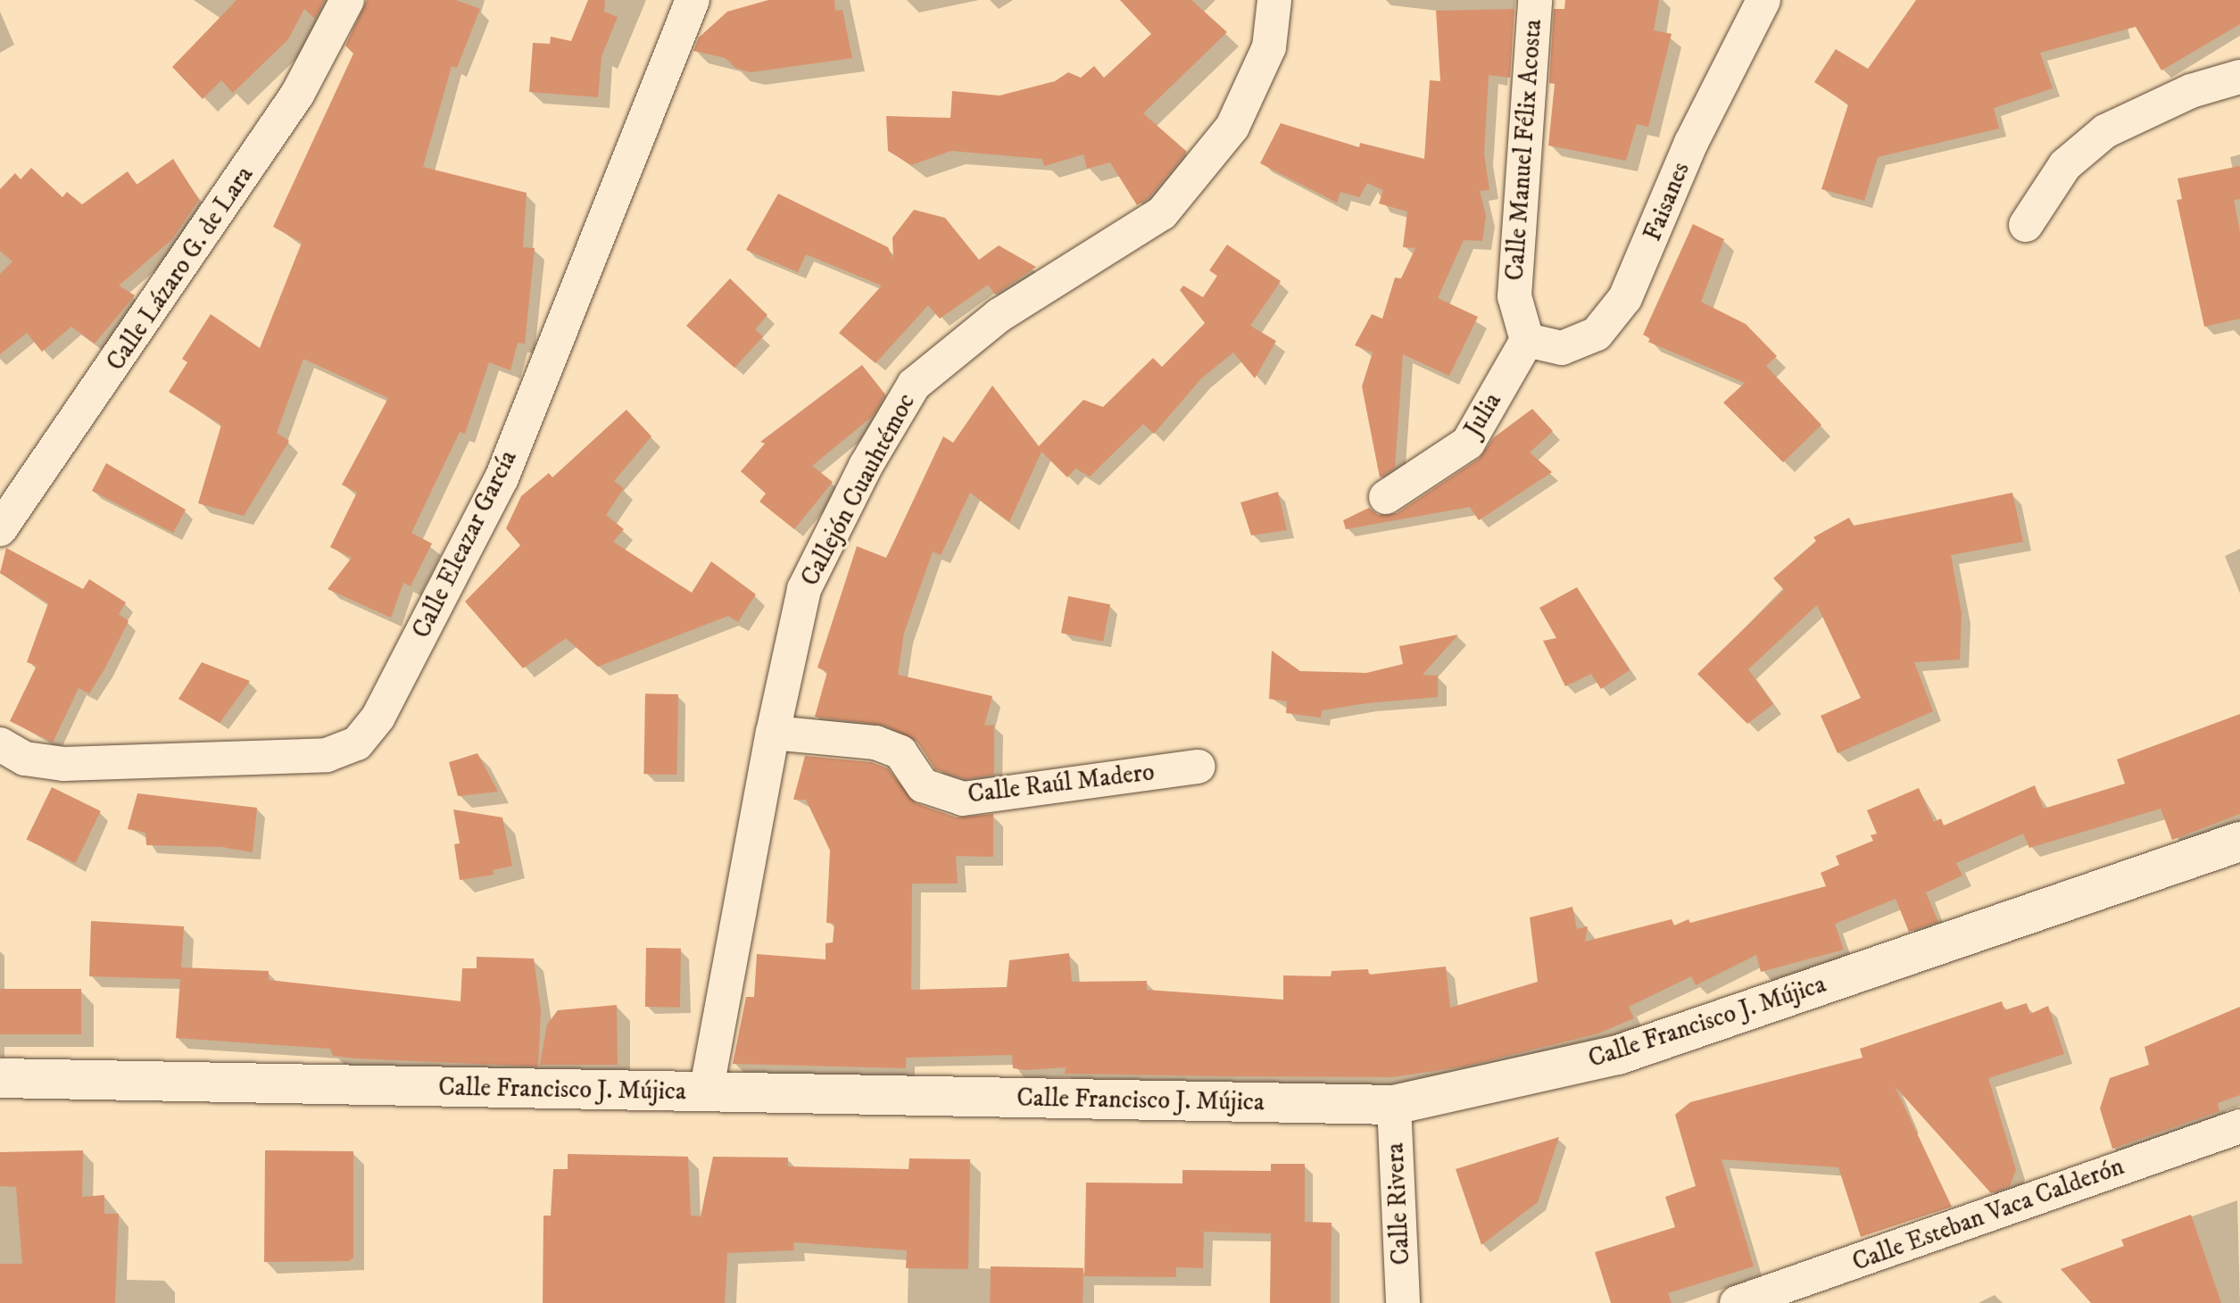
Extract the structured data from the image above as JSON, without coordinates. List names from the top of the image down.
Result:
{
  "streets": {
    "street": [
      "Calle Manuel Félix Acosta",
      "Faisanes",
      "Calle Lázaro G. de Lara",
      "Julia",
      "Callejón Cuauhtémoc",
      "Calle Eleazar García",
      "Calle Raúl Madero",
      "Calle Francisco J. Mújica",
      "Calle Rivera",
      "Calle Esteban Vaca Calderón"
    ]
  },
  "crossings": [
    ["Calle Manuel Félix Acosta", "Faisanes"],
    ["Calle Manuel Félix Acosta", "Julia"],
    ["Faisanes", "Julia"],
    ["Callejón Cuauhtémoc", "Calle Raúl Madero"],
    ["Callejón Cuauhtémoc", "Calle Francisco J. Mújica"],
    ["Calle Francisco J. Mújica", "Calle Rivera"]
  ]
}
